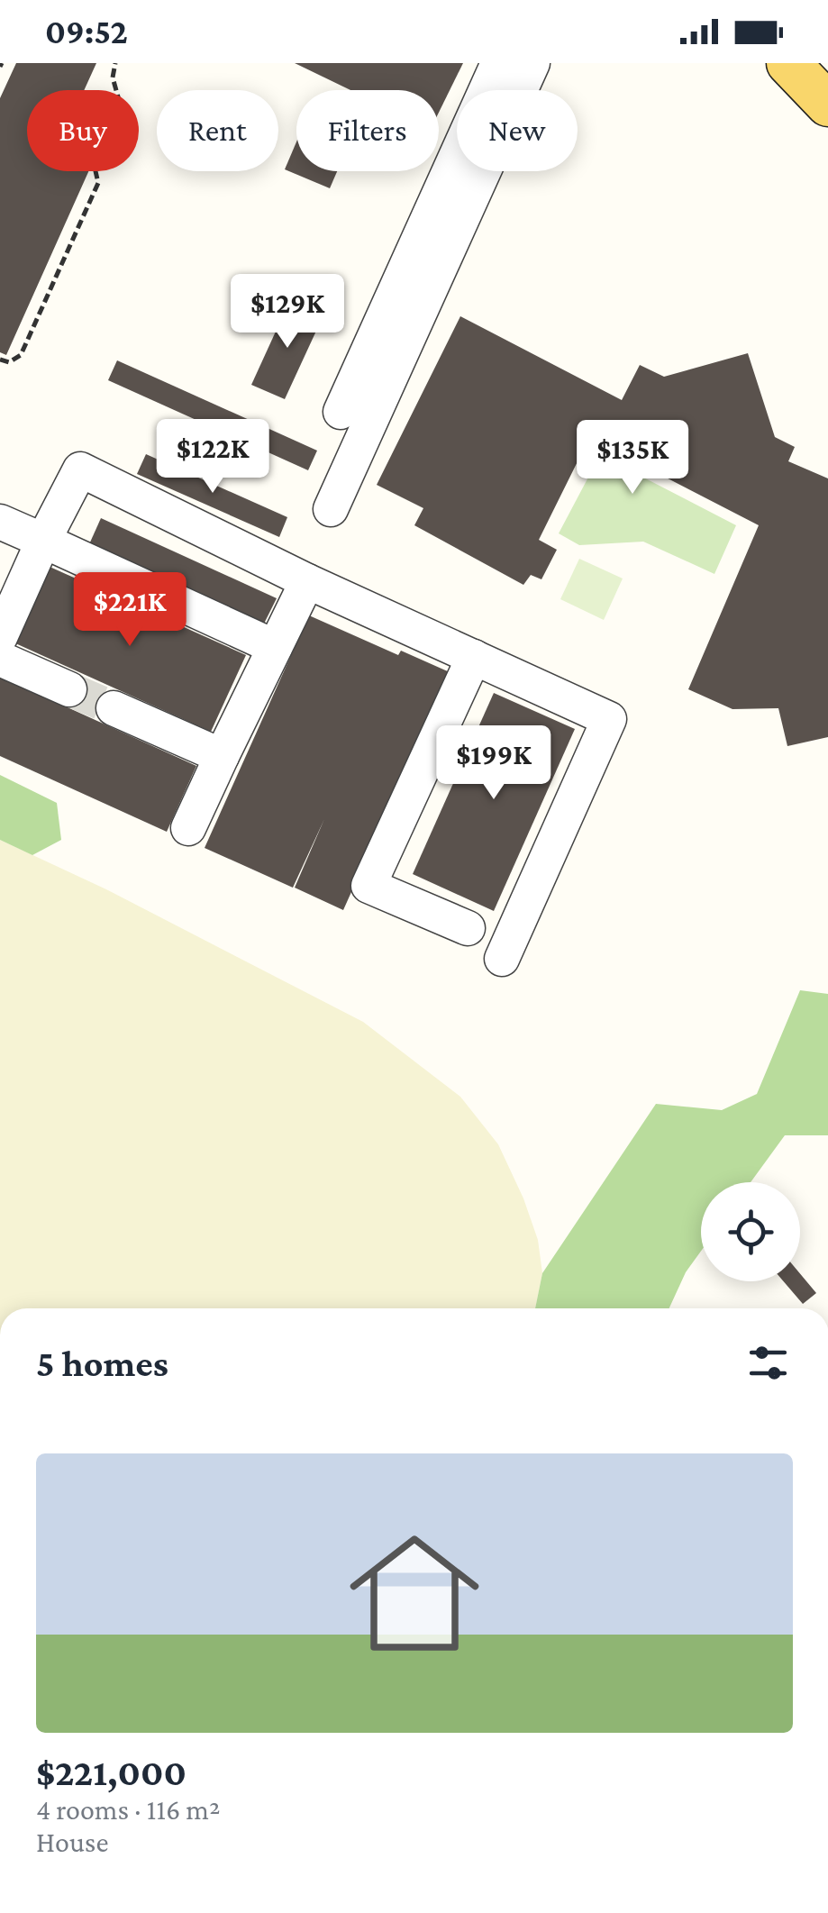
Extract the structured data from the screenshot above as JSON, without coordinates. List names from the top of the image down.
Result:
{
  "page": {
    "status": "09:52",
    "chip": [
      "Buy",
      "Rent",
      "Filters",
      "New"
    ],
    "price": [
      "$129K",
      "$122K",
      "$135K",
      "$221K",
      "$199K"
    ],
    "heading": "5 homes",
    "list": [
      {
        "name": "$221,000",
        "note": "4 rooms · 116 m² · House"
      }
    ]
  }
}
